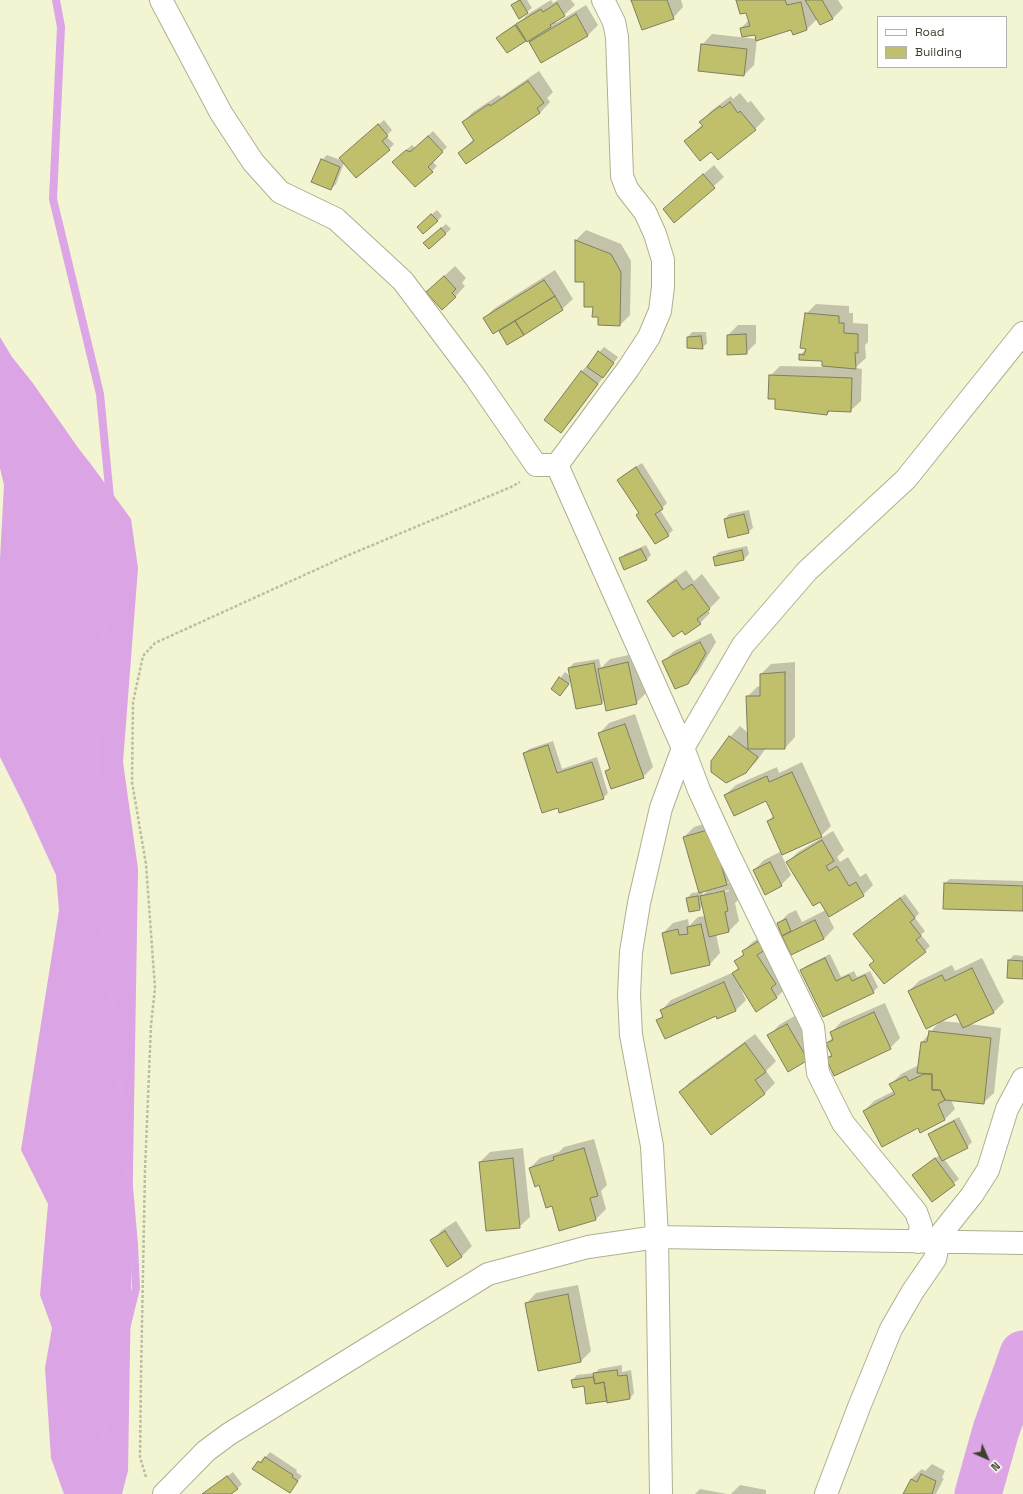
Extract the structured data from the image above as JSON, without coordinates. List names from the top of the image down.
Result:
{
  "legend": ["Road", "Building"],
  "north": "bottom right"
}
